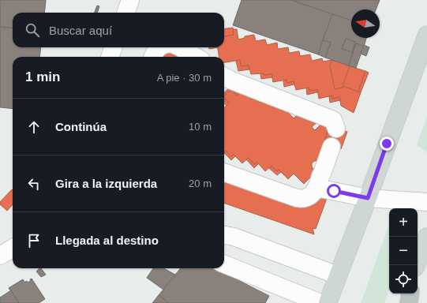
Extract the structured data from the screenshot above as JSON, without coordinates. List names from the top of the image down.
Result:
{
  "north": "left",
  "page": {
    "search": "Buscar aquí",
    "heading": ["1 min", "A pie · 30 m"],
    "list": [
      ["Continúa", "10 m"],
      ["Gira a la izquierda", "20 m"],
      "Llegada al destino"
    ],
    "map_buttons": ["+", "−"]
  }
}
